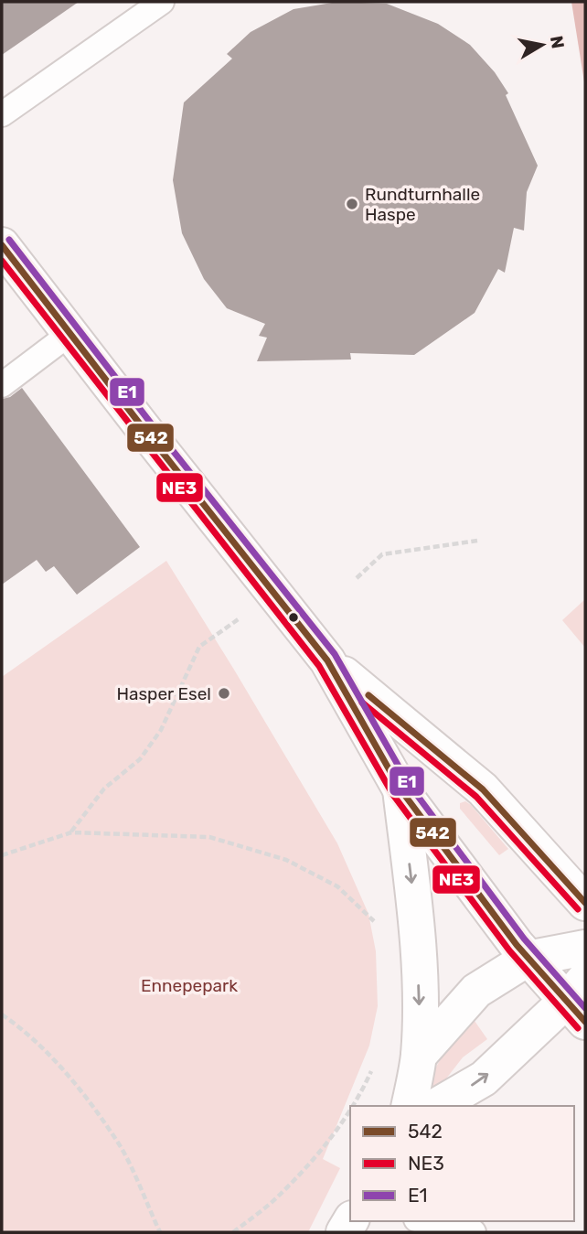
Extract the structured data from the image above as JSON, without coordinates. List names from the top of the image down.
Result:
{
  "parks": ["Ennepepark"],
  "places": ["Rundturnhalle Haspe", "Hasper Esel"],
  "lines": ["transit line E1", "transit line 542", "transit line NE3"],
  "legend": ["542", "NE3", "E1"],
  "north": "right"
}
